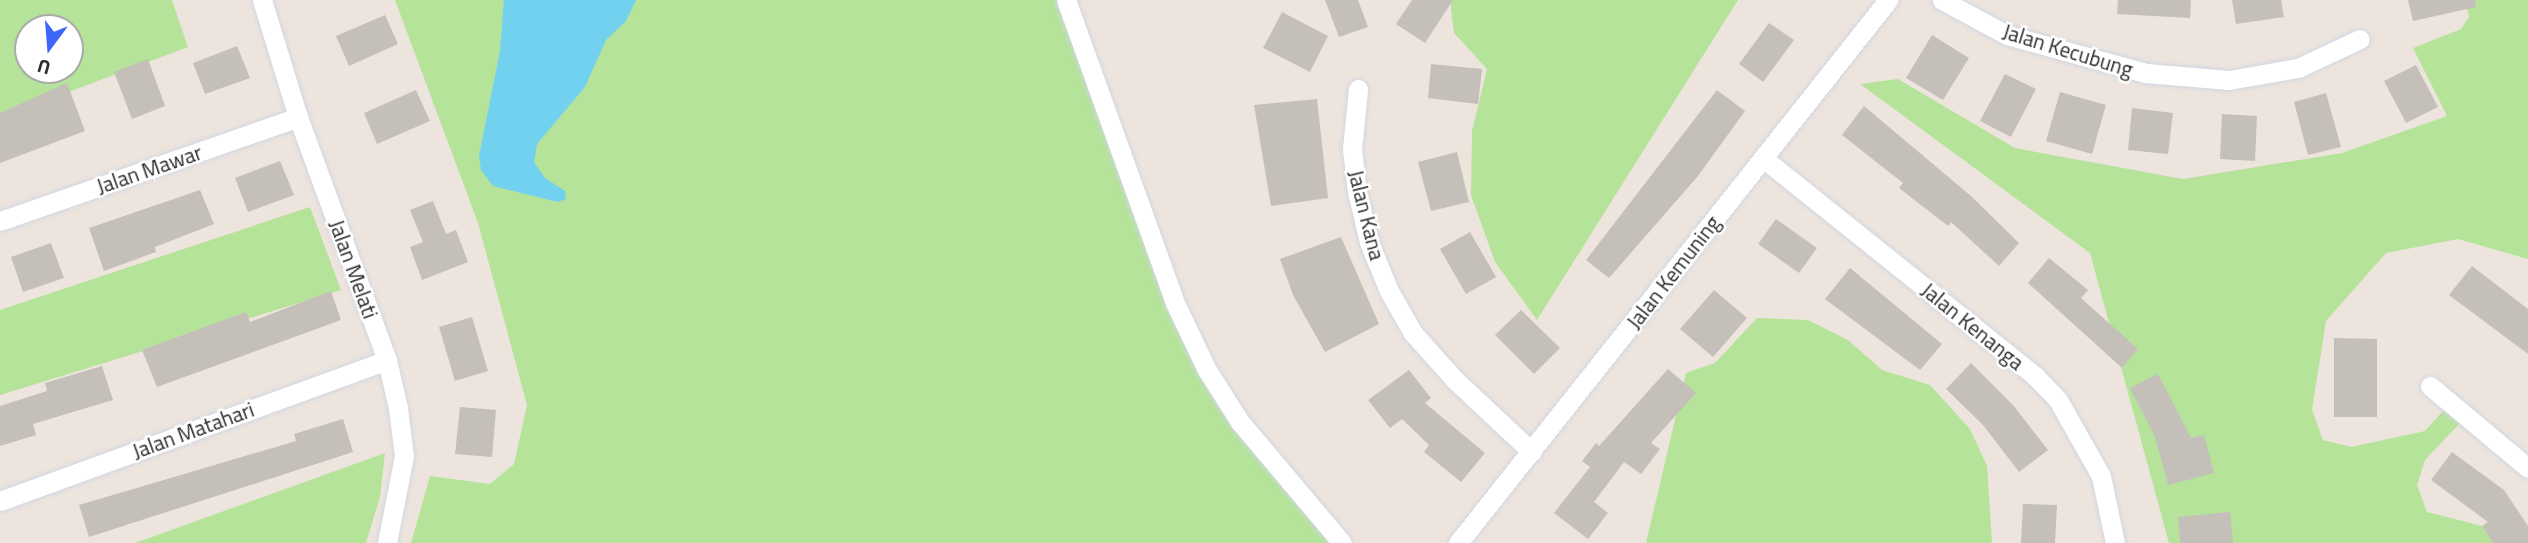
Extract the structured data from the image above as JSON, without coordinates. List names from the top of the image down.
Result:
{
  "streets": {
    "street": [
      "Jalan Kecubung",
      "Jalan Mawar",
      "Jalan Kana",
      "Jalan Melati",
      "Jalan Kemuning",
      "Jalan Kenanga",
      "Jalan Matahari"
    ]
  },
  "crossings": [
    ["Jalan Mawar", "Jalan Melati"],
    ["Jalan Kana", "Jalan Kemuning"],
    ["Jalan Melati", "Jalan Matahari"],
    ["Jalan Kemuning", "Jalan Kenanga"]
  ],
  "north": "bottom"
}
